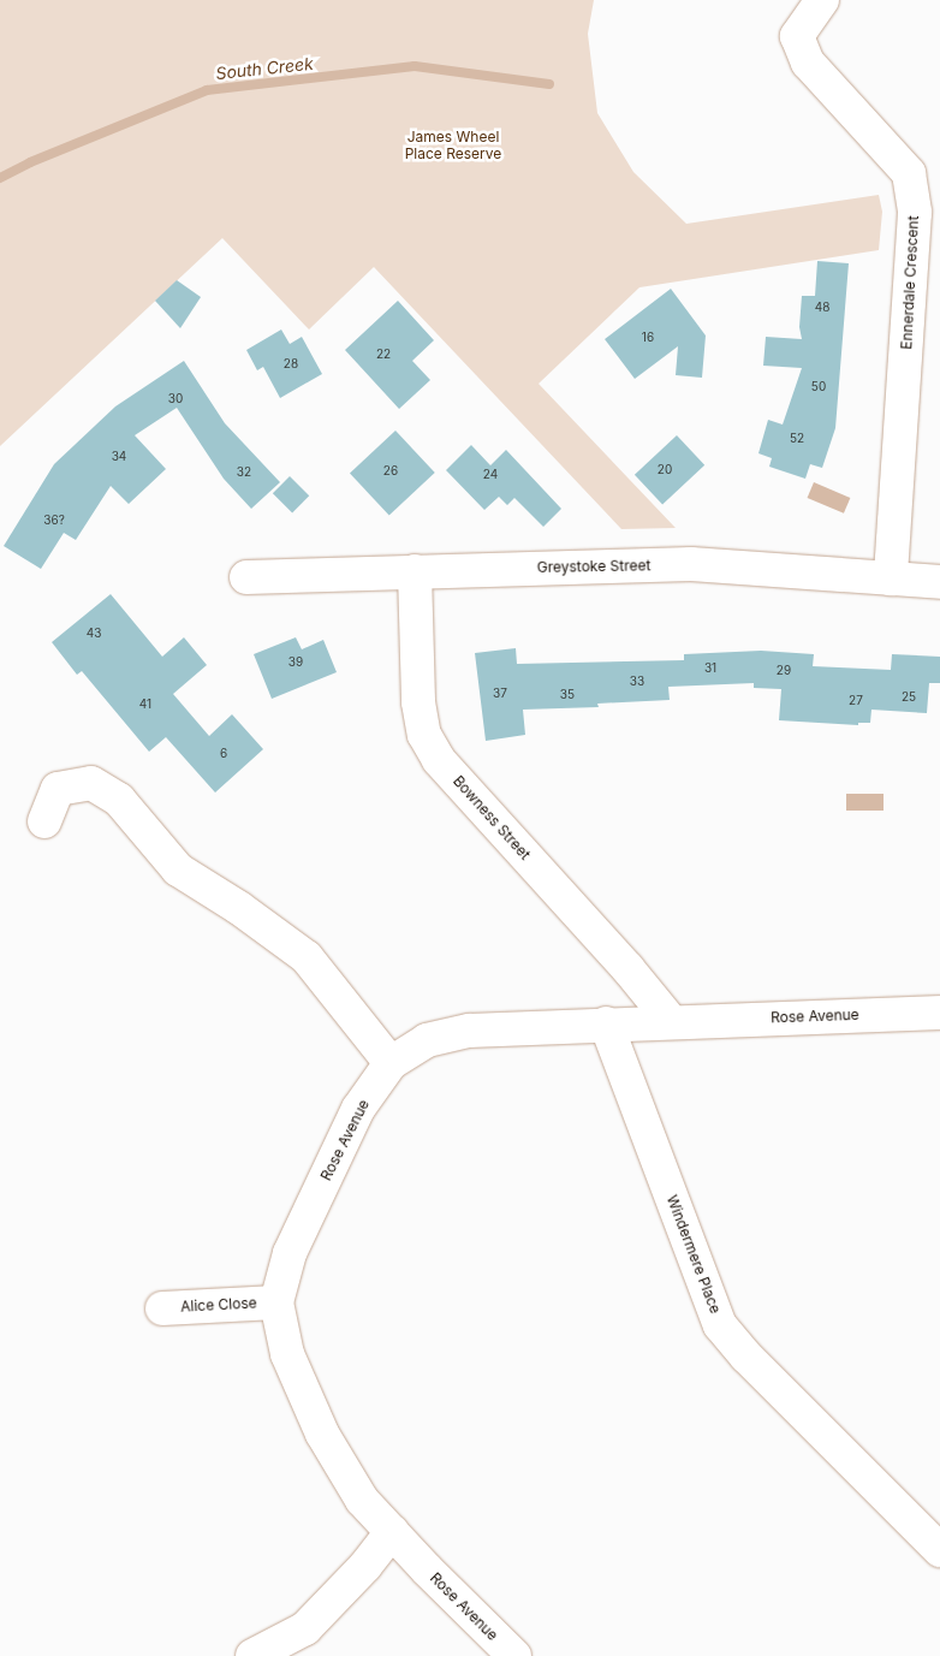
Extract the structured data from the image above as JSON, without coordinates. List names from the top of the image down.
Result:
{
  "streets": {
    "street": [
      "Ennerdale Crescent",
      "Greystoke Street",
      "Bowness Street",
      "Rose Avenue",
      "Windermere Place",
      "Alice Close"
    ]
  },
  "crossings": [
    ["Ennerdale Crescent", "Greystoke Street"],
    ["Greystoke Street", "Bowness Street"],
    ["Bowness Street", "Rose Avenue"],
    ["Rose Avenue", "Windermere Place"],
    ["Rose Avenue", "Alice Close"]
  ],
  "water": ["South Creek"],
  "parks": ["James Wheel Place Reserve"],
  "house_numbers": [
    "48",
    "16",
    "22",
    "28",
    "50",
    "30",
    "52",
    "34",
    "20",
    "26",
    "32",
    "24",
    "36?",
    "43",
    "39",
    "31",
    "29",
    "33",
    "37",
    "35",
    "25",
    "27",
    "41",
    "6"
  ]
}
